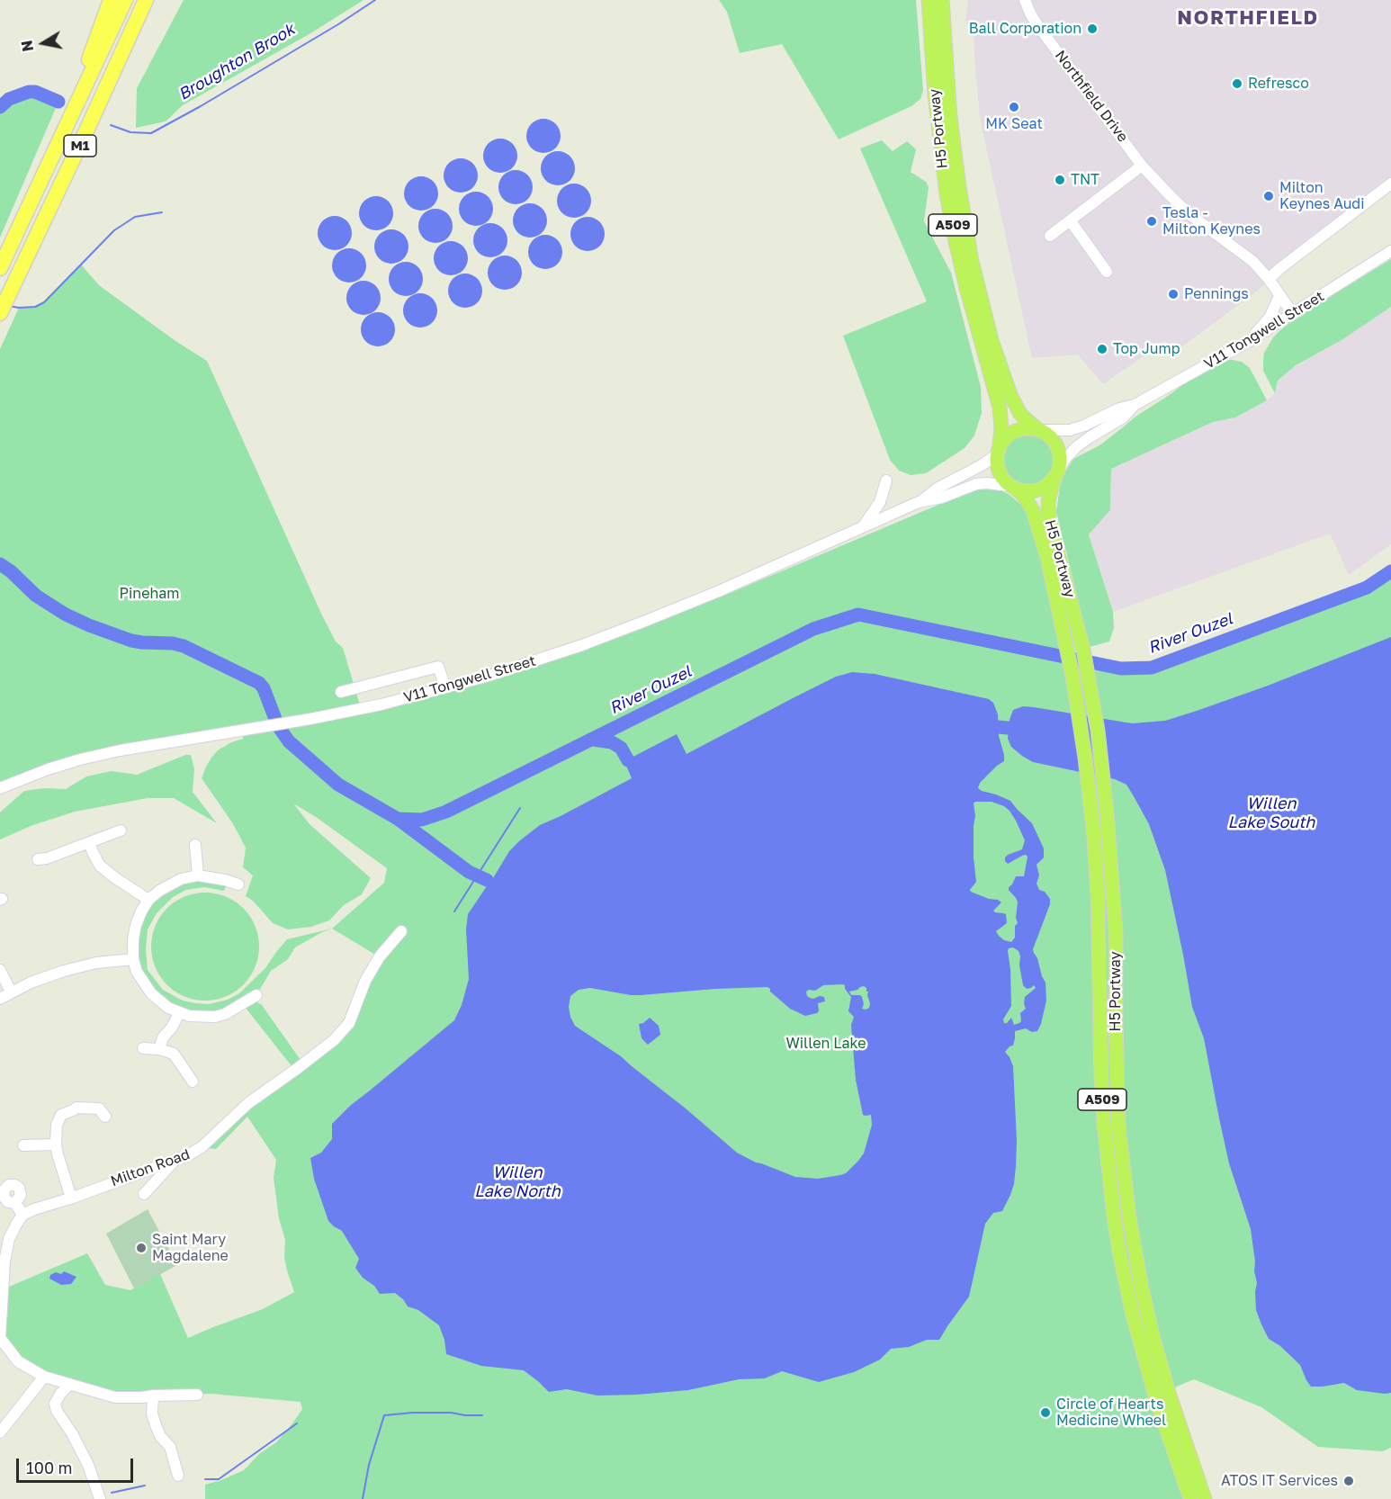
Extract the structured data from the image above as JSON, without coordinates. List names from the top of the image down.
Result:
{
  "streets": {
    "highway": ["M1"],
    "main road": ["H5 Portway", "A509"],
    "street": ["Northfield Drive", "V11 Tongwell Street", "Milton Road"]
  },
  "crossings": [
    ["Northfield Drive", "V11 Tongwell Street"],
    ["H5 Portway", "A509"],
    ["H5 Portway", "V11 Tongwell Street"],
    ["A509", "V11 Tongwell Street"]
  ],
  "districts": ["NORTHFIELD"],
  "water": [
    "Broughton Brook",
    "River Ouzel",
    "Willen Lake South",
    "Willen Lake North"
  ],
  "parks": ["Pineham", "Willen Lake"],
  "places": [
    "Ball Corporation",
    "Refresco",
    "MK Seat",
    "TNT",
    "Milton Keynes Audi",
    "Tesla - Milton Keynes",
    "Pennings",
    "Top Jump",
    "Saint Mary Magdalene",
    "Circle of Hearts Medicine Wheel",
    "ATOS IT Services"
  ],
  "scale_bar": "100 m",
  "north": "left"
}
